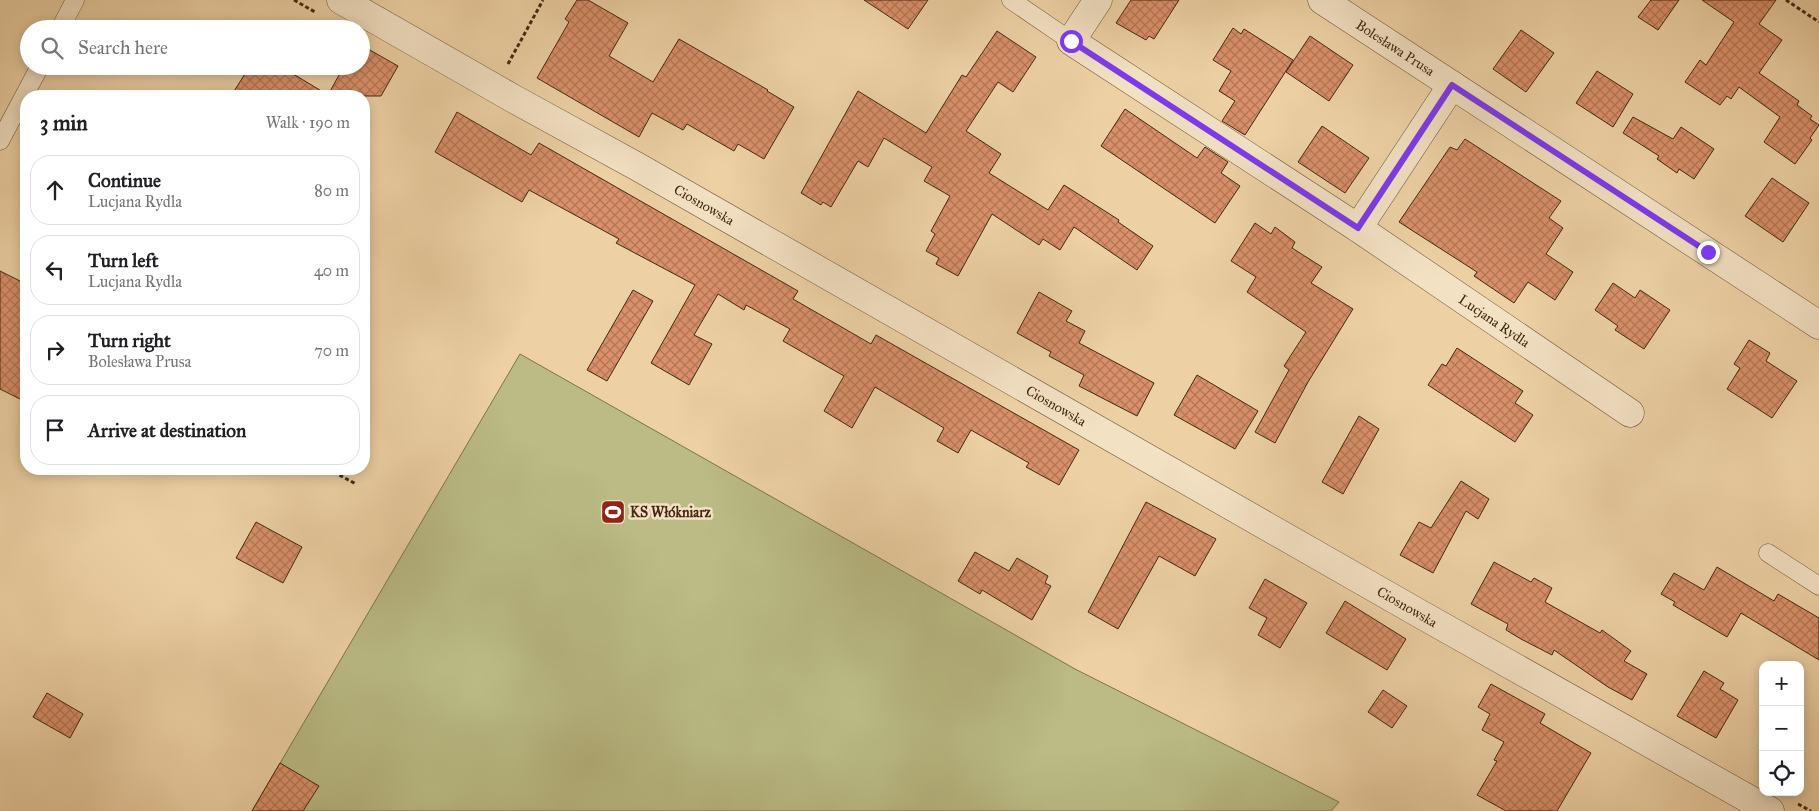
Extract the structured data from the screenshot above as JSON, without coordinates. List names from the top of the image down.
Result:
{
  "streets": {
    "street": ["Bolesława Prusa", "Ciosnowska", "Lucjana Rydla"]
  },
  "places": {
    "sports": ["KS Włókniarz"]
  },
  "page": {
    "search": "Search here",
    "heading": ["3 min", "Walk · 190 m"],
    "list": [
      ["Continue", "Lucjana Rydla", "80 m"],
      ["Turn left", "Lucjana Rydla", "40 m"],
      ["Turn right", "Bolesława Prusa", "70 m"],
      "Arrive at destination"
    ],
    "map_buttons": ["+", "−"]
  }
}
